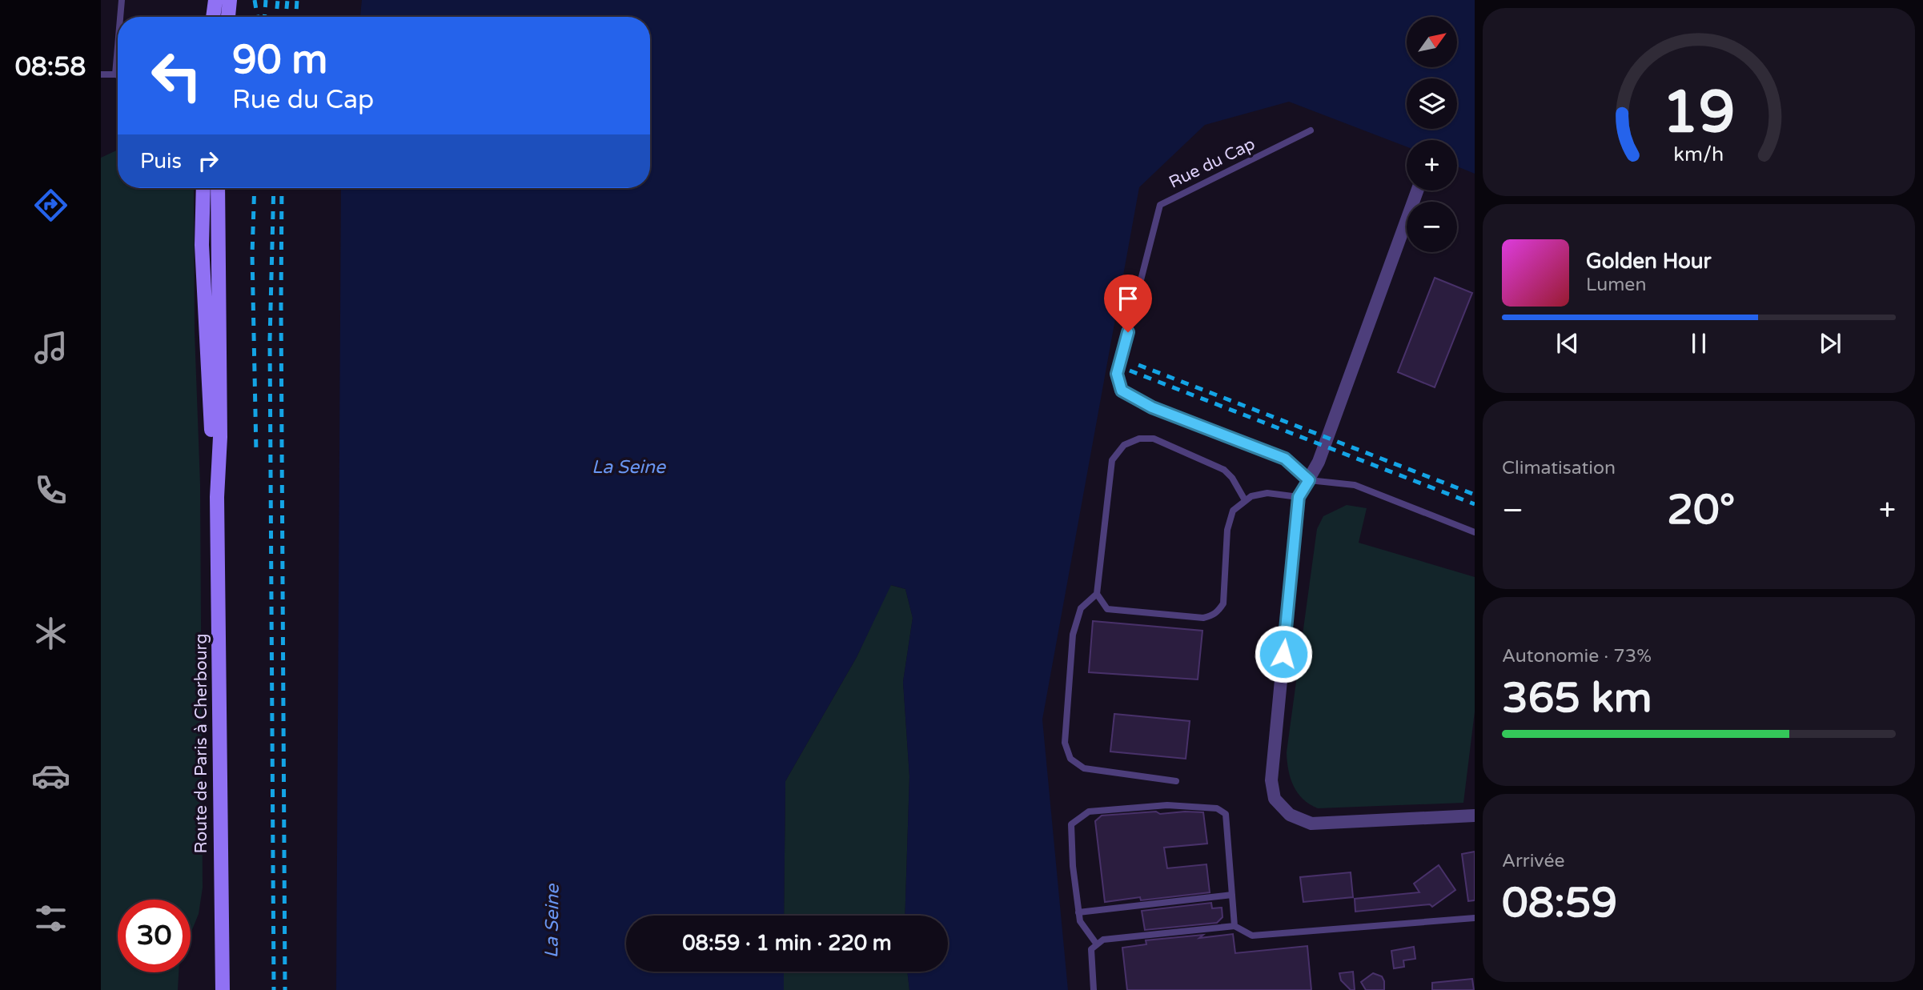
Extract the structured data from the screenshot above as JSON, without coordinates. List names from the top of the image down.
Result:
{
  "streets": {
    "main road": ["Route de Paris à Cherbourg"],
    "lane": ["Rue du Cap"]
  },
  "water": ["La Seine"],
  "north": "top right",
  "page": {
    "tabs": "08:58",
    "map_buttons": ["+", "−"],
    "turn": ["90 m", "Rue du Cap"],
    "then": "Puis",
    "song": ["Golden Hour", "Lumen"],
    "tile": [
      "Climatisation",
      ["Autonomie · 73%", "365 km"],
      ["Arrivée", "08:59"]
    ],
    "heat": ["−", "20°", "+"],
    "limit": "30",
    "trip": "08:59 · 1 min · 220 m",
    "gauge": ["19", "km/h"]
  }
}
